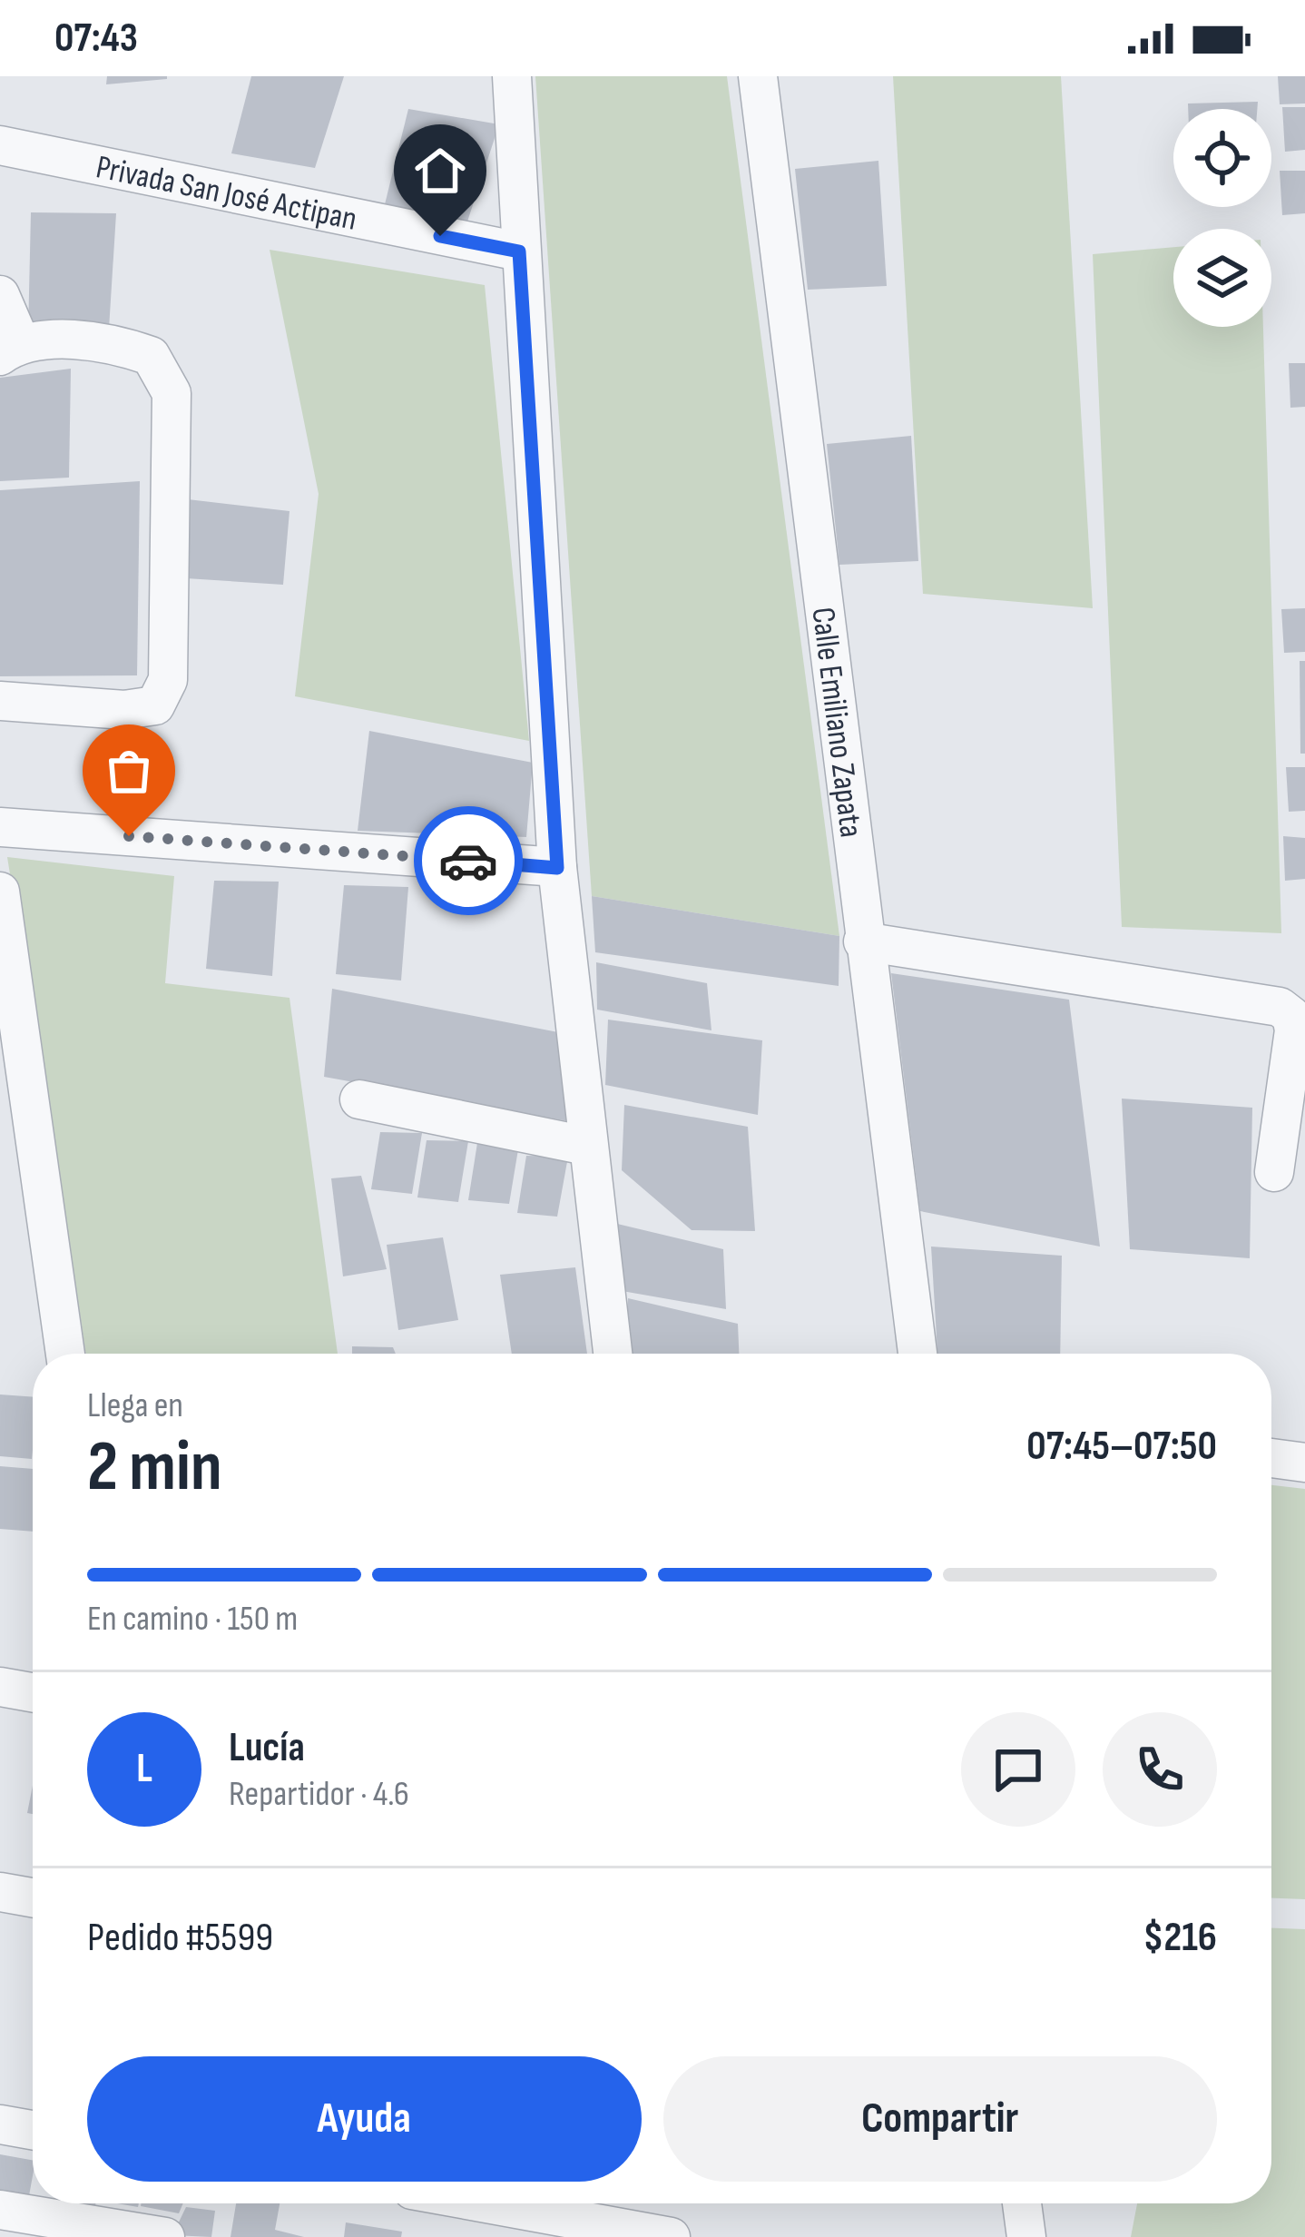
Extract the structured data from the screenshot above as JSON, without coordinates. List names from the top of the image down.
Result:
{
  "streets": {
    "street": ["Privada San José Actipan", "Calle Emiliano Zapata"]
  },
  "page": {
    "status": "07:43",
    "heading": ["2 min", "Llega en", "07:45–07:50"],
    "panel": [
      "Lucía",
      "Repartidor · 4.6",
      "Pedido #5599",
      "$216"
    ],
    "bar": "En camino · 150 m",
    "round": "L",
    "buttons": ["Ayuda", "Compartir"]
  }
}
